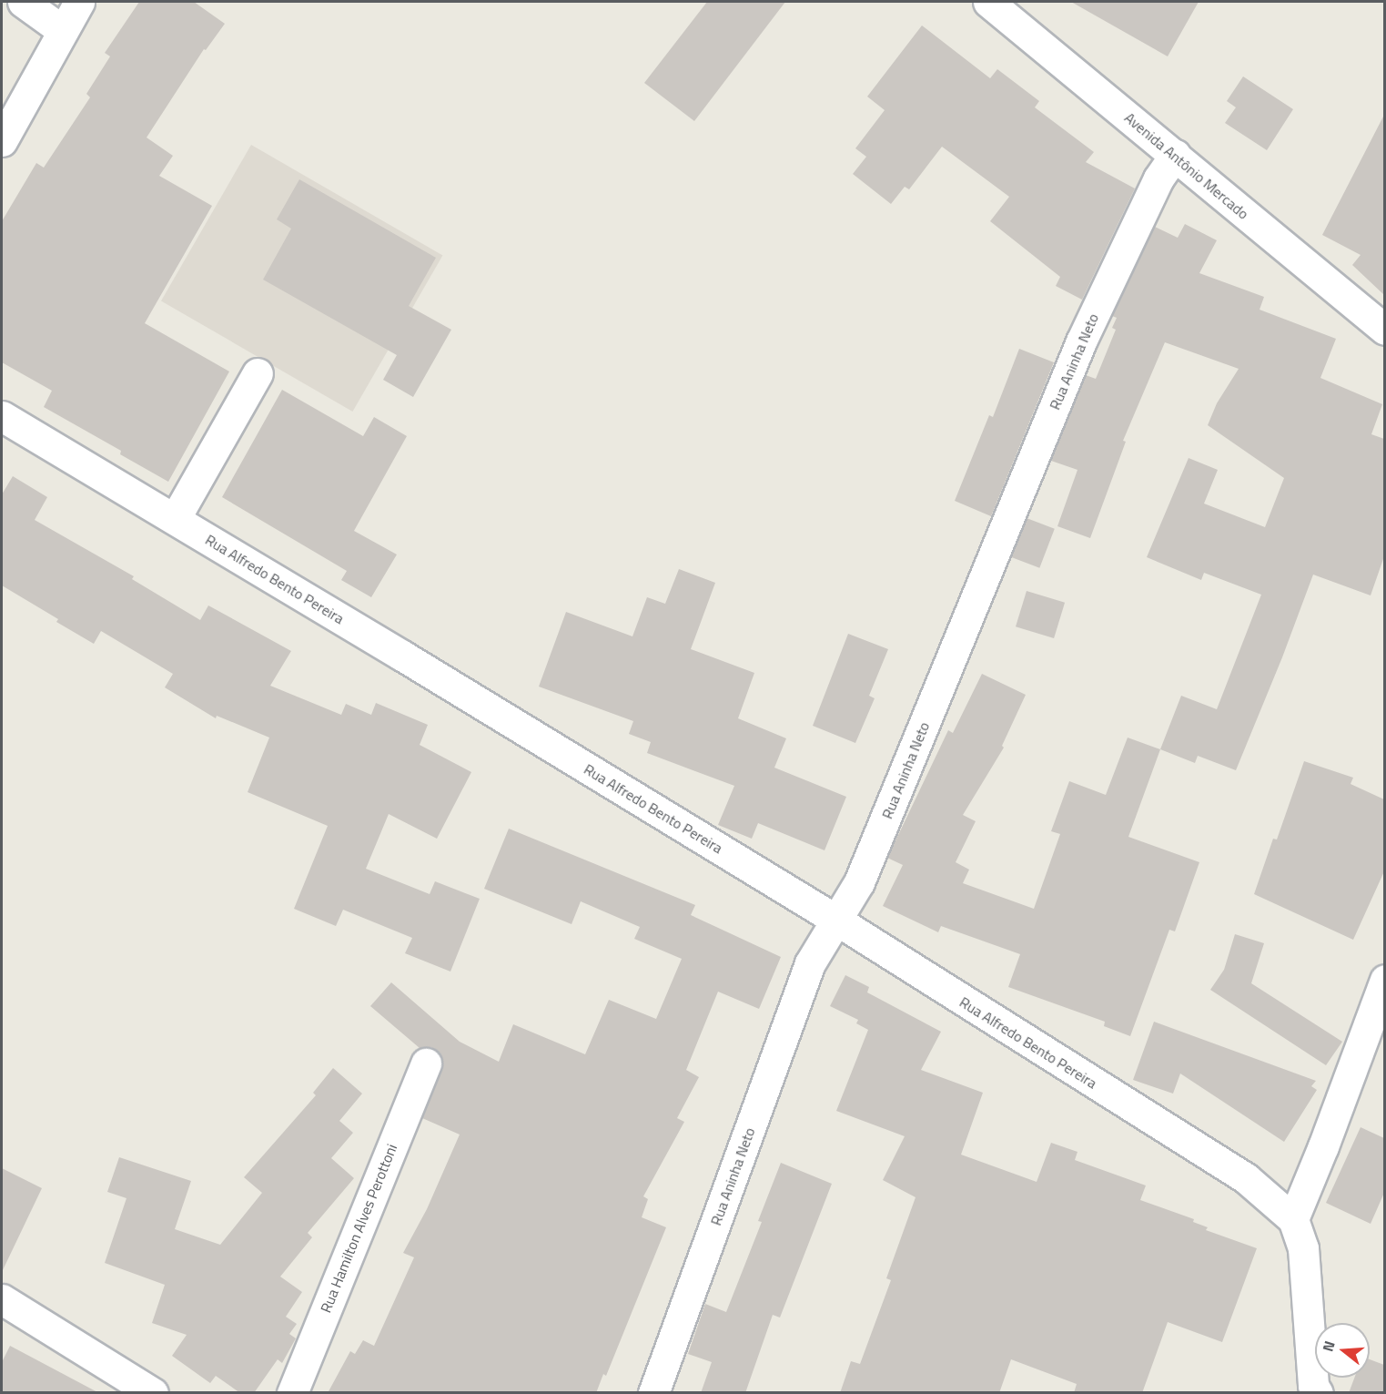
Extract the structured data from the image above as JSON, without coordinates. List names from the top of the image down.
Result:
{
  "streets": {
    "street": [
      "Avenida Antônio Mercado",
      "Rua Aninha Neto",
      "Rua Alfredo Bento Pereira",
      "Rua Hamilton Alves Perottoni"
    ]
  },
  "crossings": [
    ["Avenida Antônio Mercado", "Rua Aninha Neto"],
    ["Rua Aninha Neto", "Rua Alfredo Bento Pereira"]
  ],
  "north": "left"
}
